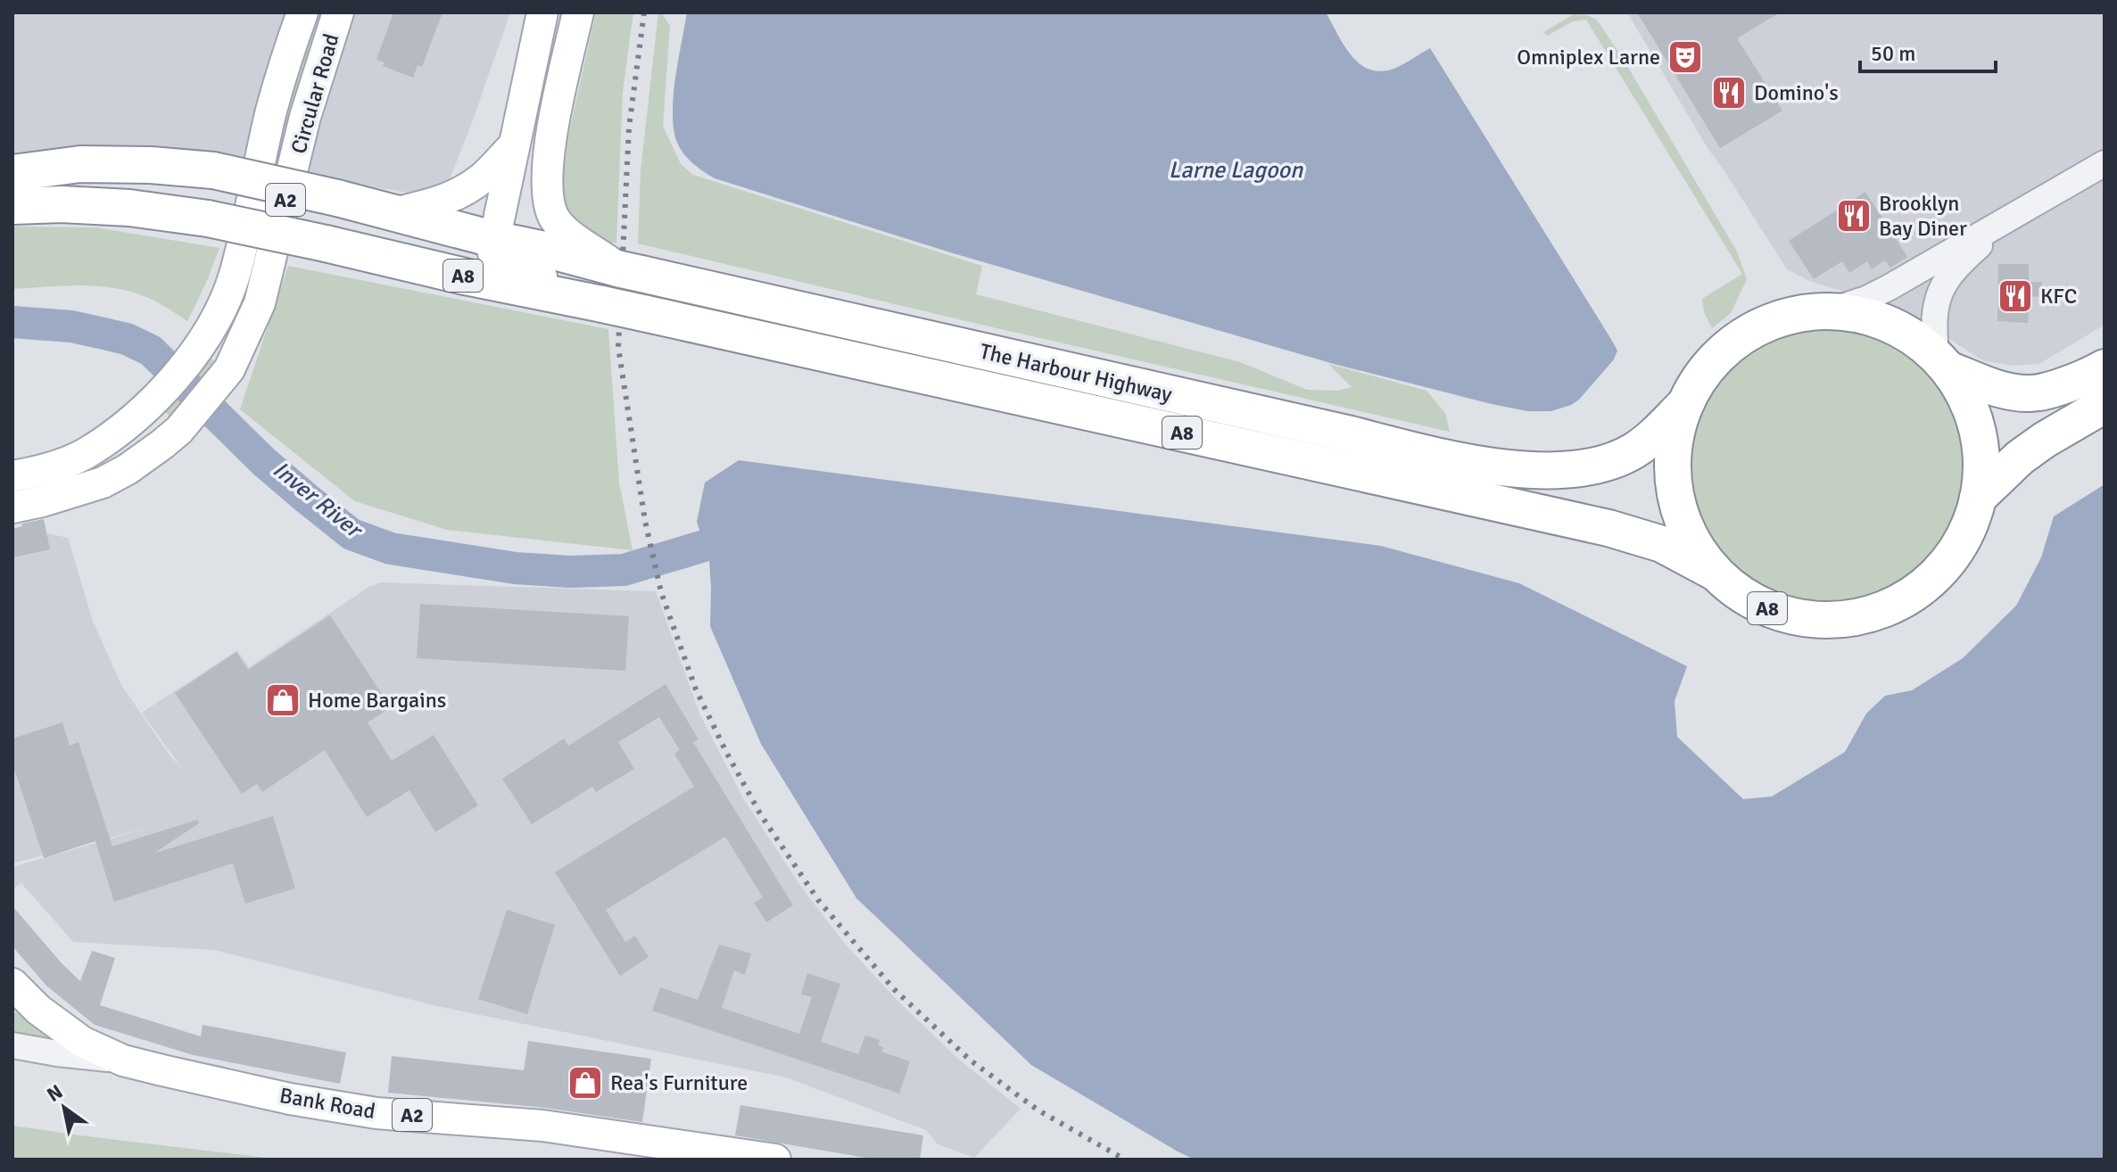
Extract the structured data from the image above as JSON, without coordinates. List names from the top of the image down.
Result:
{
  "streets": {
    "highway": ["A8", "The Harbour Highway"],
    "main road": ["Circular Road", "A2", "Bank Road"]
  },
  "crossings": [
    ["A8", "The Harbour Highway"]
  ],
  "water": ["Larne Lagoon", "Inver River"],
  "places": {
    "theatre": ["Omniplex Larne"],
    "restaurant": ["Domino's", "Brooklyn Bay Diner", "KFC"],
    "shop": ["Home Bargains", "Rea's Furniture"]
  },
  "scale_bar": "50 m",
  "north": "top left"
}
